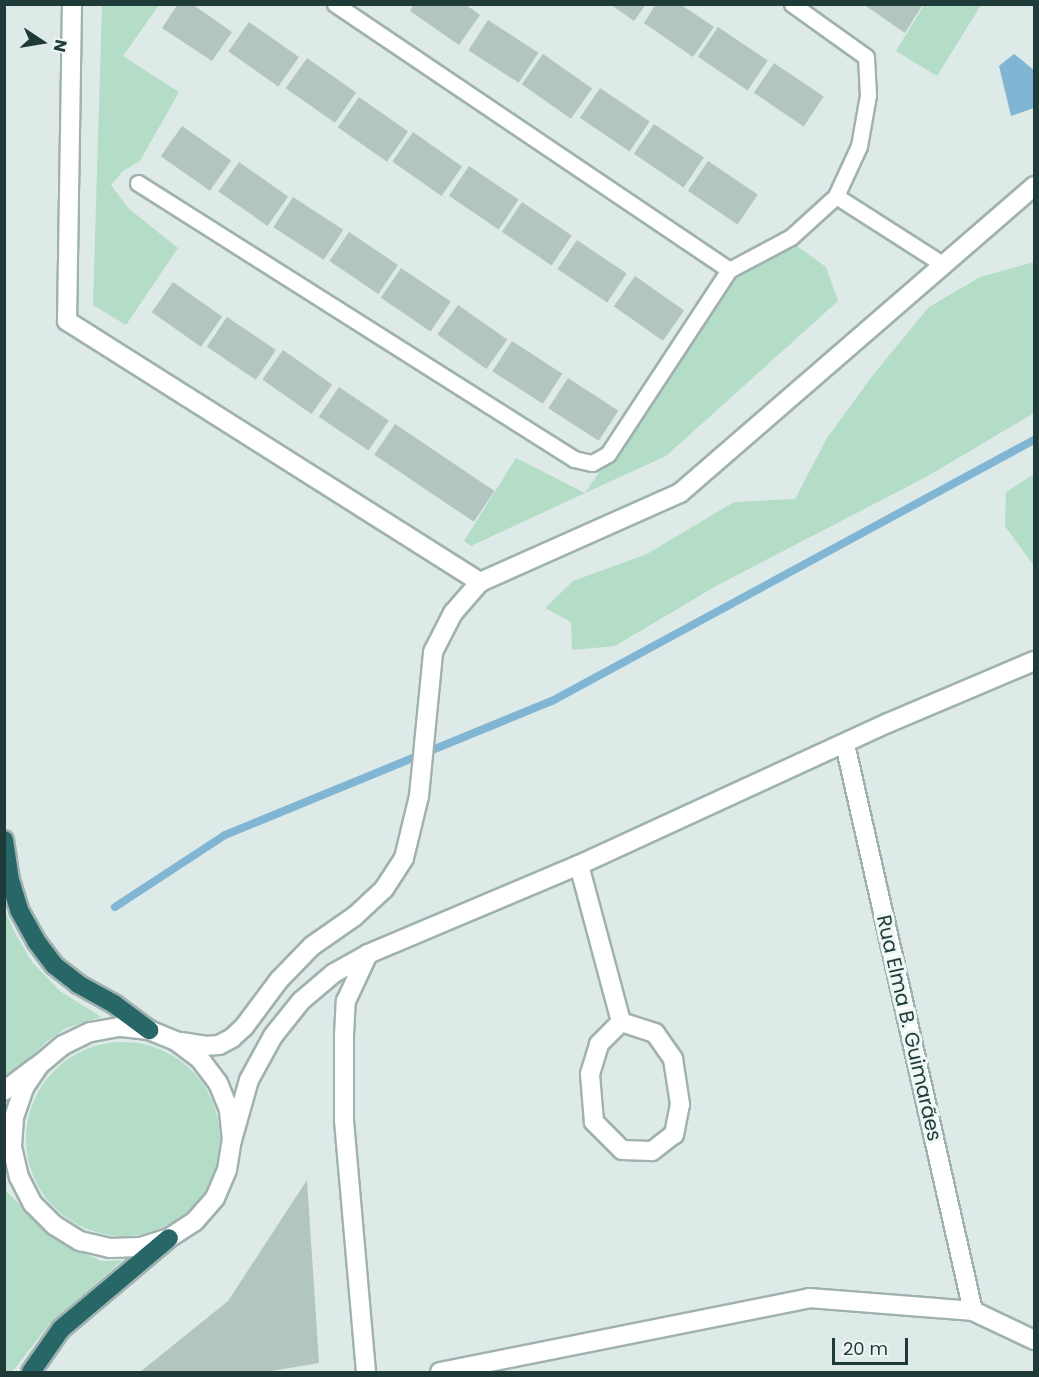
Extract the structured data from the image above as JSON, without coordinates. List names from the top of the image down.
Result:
{
  "streets": {
    "street": ["Rua Elma B. Guimarães"]
  },
  "scale_bar": "20 m",
  "north": "right"
}
